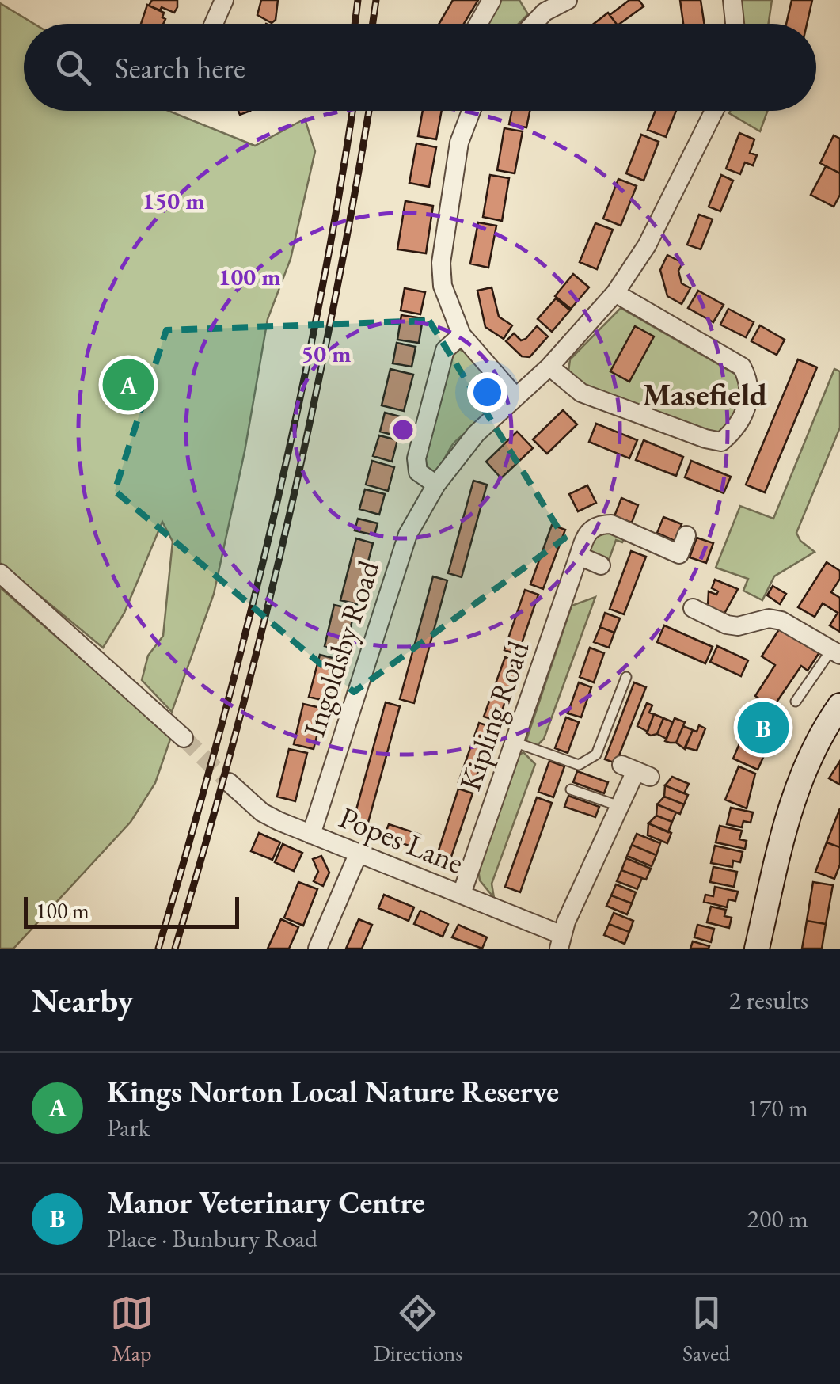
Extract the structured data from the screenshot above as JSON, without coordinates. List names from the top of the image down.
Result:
{
  "streets": {
    "street": ["Ingoldsby Road", "Kipling Road", "Popes Lane"]
  },
  "crossings": [
    ["Ingoldsby Road", "Popes Lane"],
    ["Kipling Road", "Popes Lane"]
  ],
  "districts": ["Masefield"],
  "scale_bar": "100 m",
  "page": {
    "search": "Search here",
    "pins": ["A", "B"],
    "scale": "100 m",
    "heading": ["Nearby", "2 results"],
    "list": [
      {
        "mark": "A",
        "name": "Kings Norton Local Nature Reserve",
        "note": "Park",
        "value": "170 m"
      },
      {
        "mark": "B",
        "name": "Manor Veterinary Centre",
        "note": "Place · Bunbury Road",
        "value": "200 m"
      }
    ],
    "nav": ["Map", "Directions", "Saved"]
  },
  "rings": ["150 m", "100 m", "50 m"]
}
